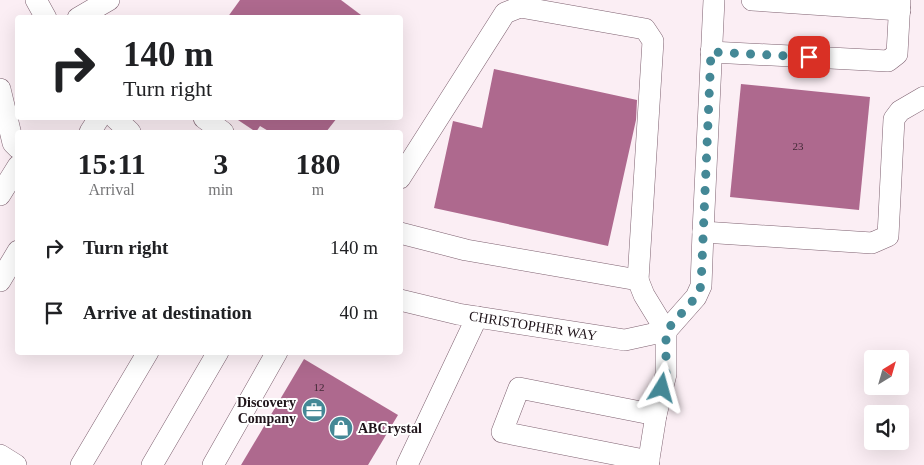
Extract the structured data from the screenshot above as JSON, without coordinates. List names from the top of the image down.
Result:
{
  "streets": {
    "street": ["CHRISTOPHER WAY"]
  },
  "places": {
    "office": ["Discovery Company"],
    "shop": ["ABCrystal"]
  },
  "house_numbers": ["23", "12"],
  "north": "top right",
  "page": {
    "turn": ["140 m", "Turn right"],
    "eta": [
      "15:11",
      "Arrival",
      "3",
      "min",
      "180",
      "m"
    ],
    "list": [
      {
        "name": "Turn right",
        "value": "140 m"
      },
      {
        "name": "Arrive at destination",
        "value": "40 m"
      }
    ]
  }
}
